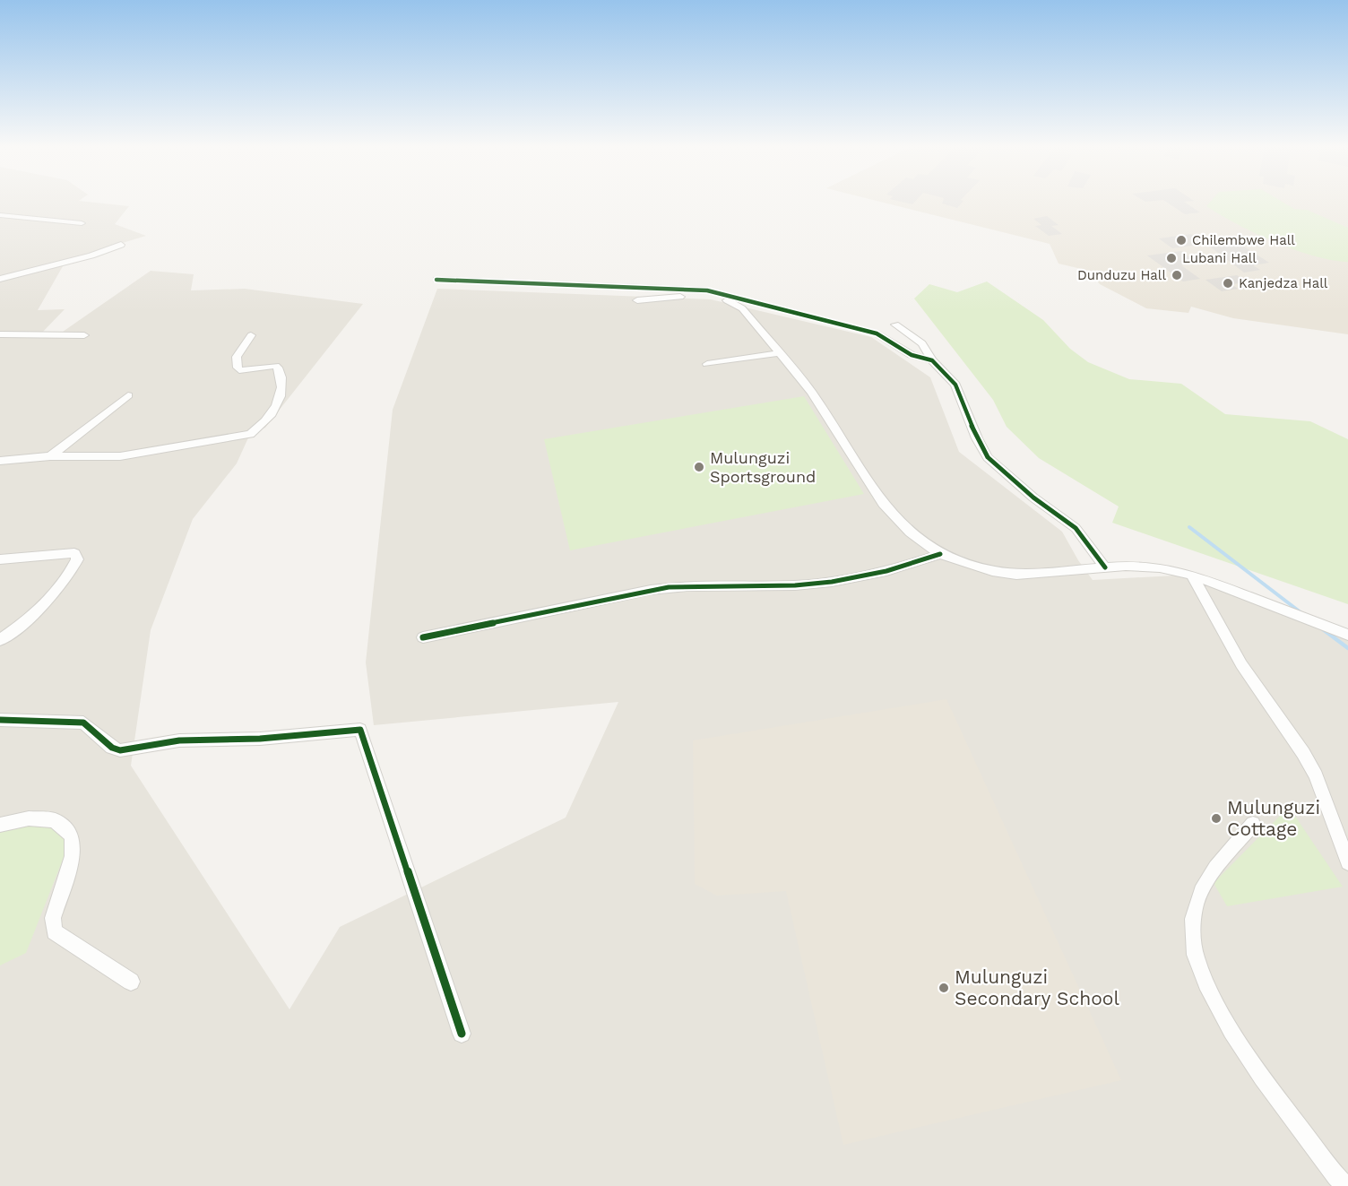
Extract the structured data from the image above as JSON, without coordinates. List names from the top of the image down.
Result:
{
  "places": [
    "Chilembwe Hall",
    "Lubani Hall",
    "Dunduzu Hall",
    "Kanjedza Hall",
    "Mulunguzi Sportsground",
    "Mulunguzi Cottage",
    "Mulunguzi Secondary School"
  ]
}
